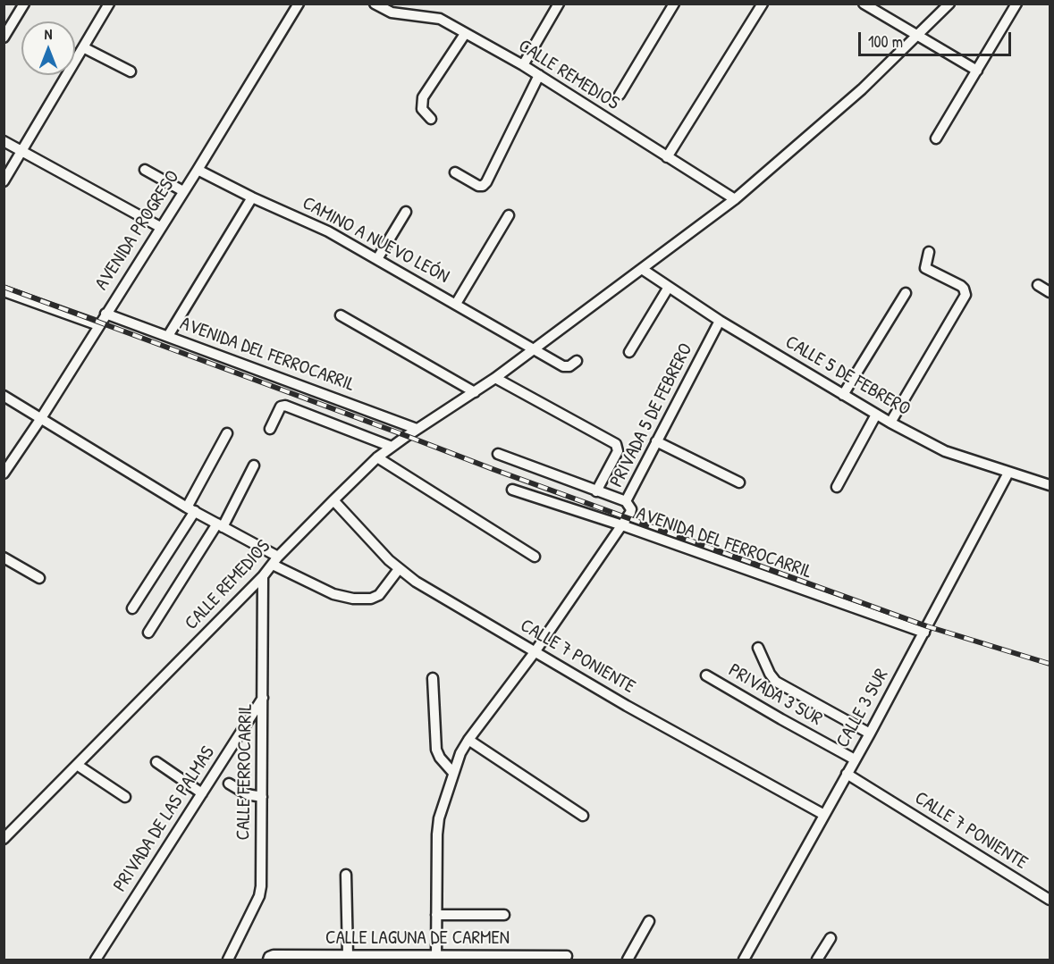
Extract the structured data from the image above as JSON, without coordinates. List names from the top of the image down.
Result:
{
  "streets": {
    "street": [
      "CALLE REMEDIOS",
      "AVENIDA PROGRESO",
      "CAMINO A NUEVO LEÓN",
      "AVENIDA DEL FERROCARRIL",
      "CALLE 5 DE FEBRERO",
      "PRIVADA 5 DE FEBRERO",
      "CALLE 7 PONIENTE",
      "PRIVADA 3 SUR",
      "CALLE 3 SUR",
      "CALLE FERROCARRIL",
      "PRIVADA DE LAS PALMAS",
      "CALLE LAGUNA DE CARMEN"
    ]
  },
  "crossings": [
    ["CALLE REMEDIOS", "CAMINO A NUEVO LEÓN"],
    ["CALLE REMEDIOS", "AVENIDA DEL FERROCARRIL"],
    ["CALLE REMEDIOS", "CALLE 5 DE FEBRERO"],
    ["CALLE REMEDIOS", "CALLE 7 PONIENTE"],
    ["CALLE REMEDIOS", "CALLE FERROCARRIL"],
    ["AVENIDA PROGRESO", "CAMINO A NUEVO LEÓN"],
    ["AVENIDA PROGRESO", "AVENIDA DEL FERROCARRIL"],
    ["AVENIDA DEL FERROCARRIL", "PRIVADA 5 DE FEBRERO"],
    ["AVENIDA DEL FERROCARRIL", "CALLE 3 SUR"],
    ["CALLE 5 DE FEBRERO", "PRIVADA 5 DE FEBRERO"],
    ["CALLE 5 DE FEBRERO", "CALLE 3 SUR"],
    ["CALLE 7 PONIENTE", "CALLE 3 SUR"],
    ["PRIVADA 3 SUR", "CALLE 3 SUR"],
    ["CALLE FERROCARRIL", "PRIVADA DE LAS PALMAS"]
  ],
  "scale_bar": "100 m",
  "north": "top"
}
